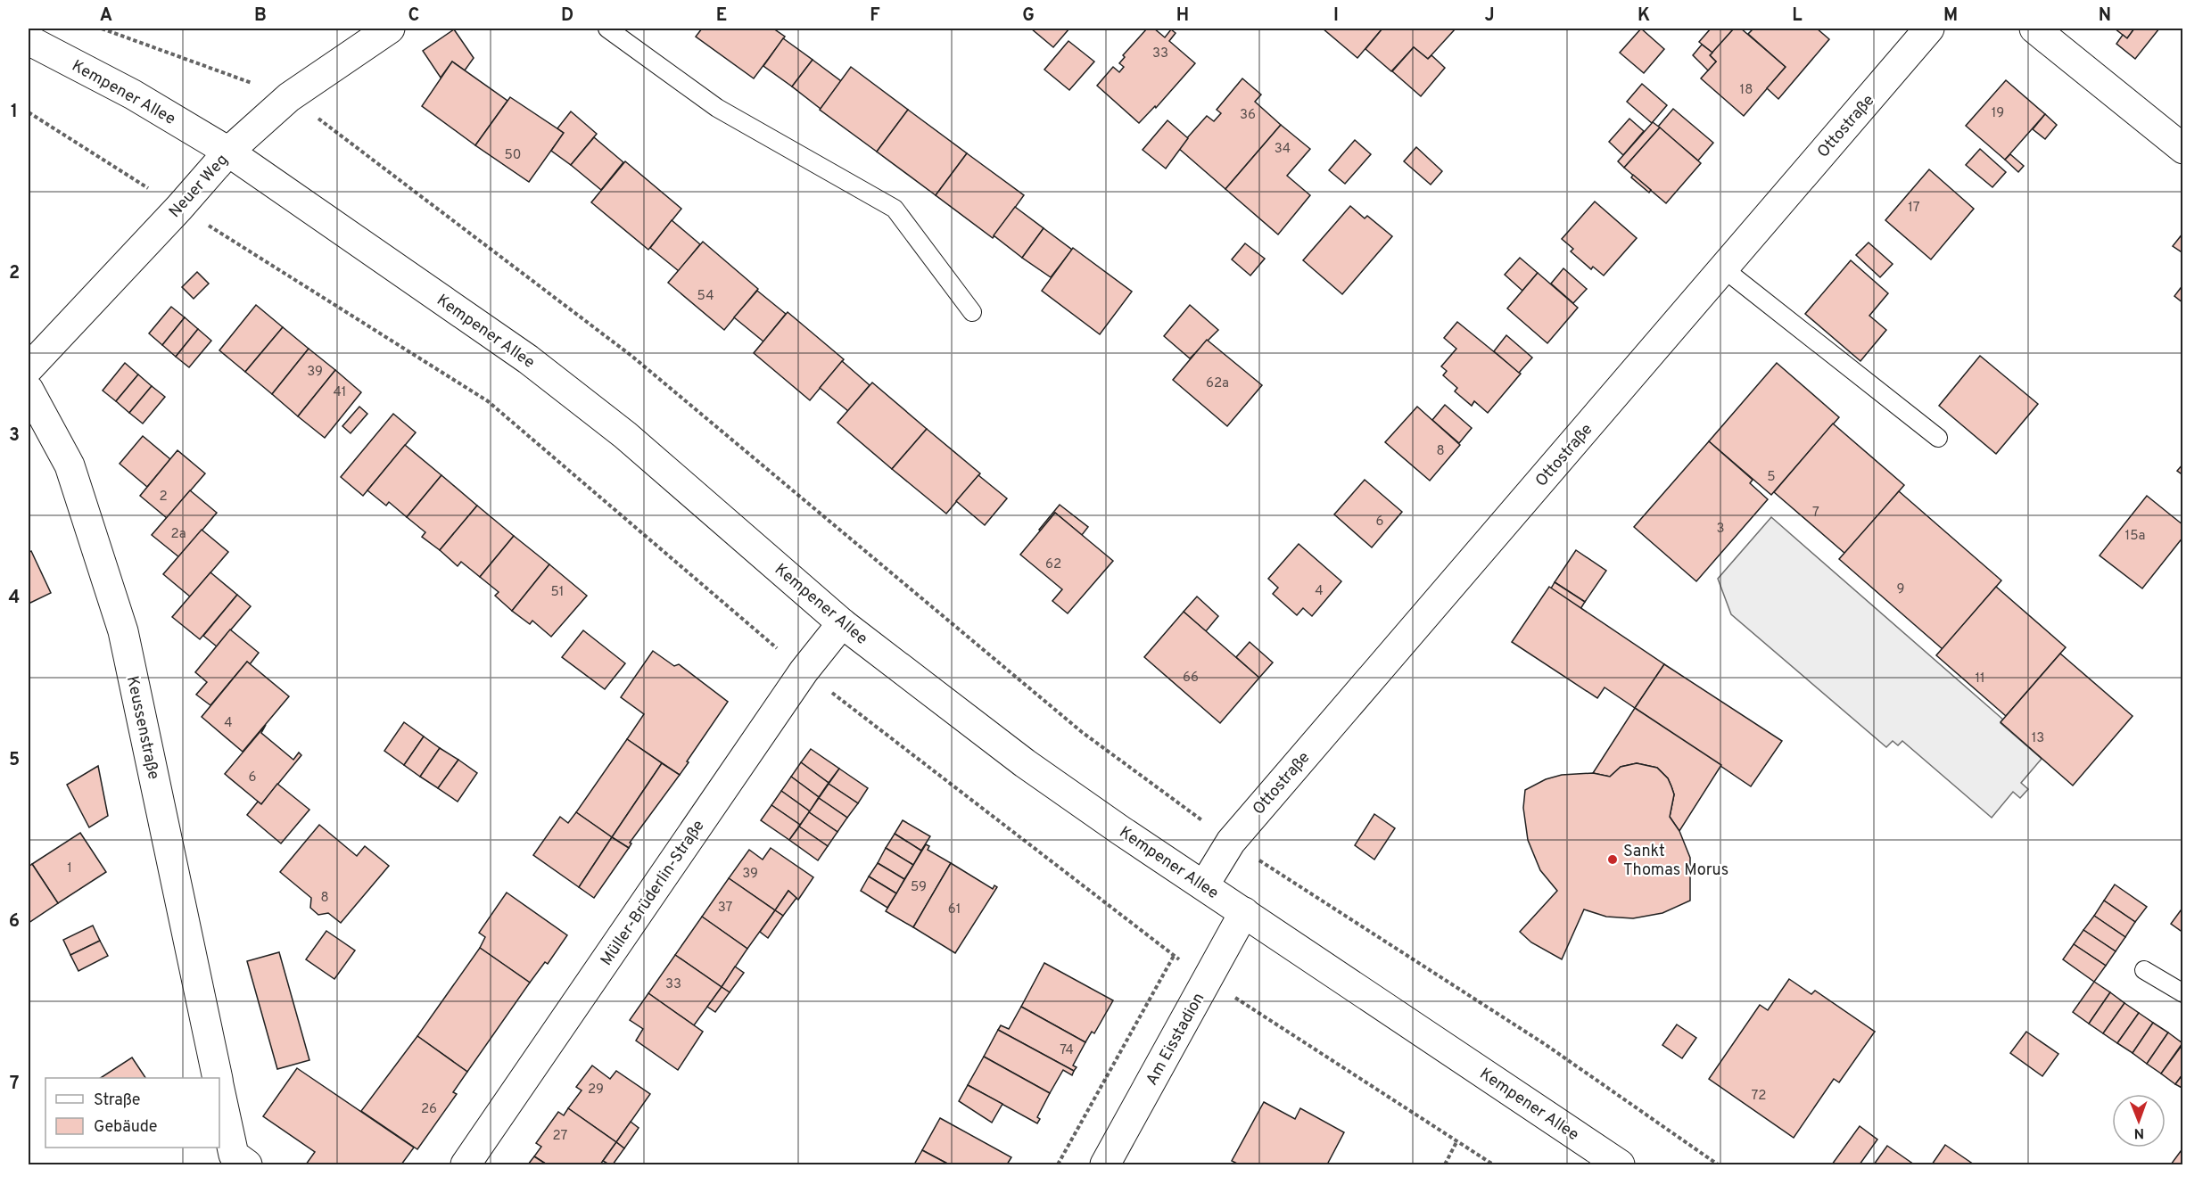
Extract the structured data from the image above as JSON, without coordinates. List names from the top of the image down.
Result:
{
  "streets": {
    "street": [
      "Kempener Allee",
      "Ottostraße",
      "Neuer Weg",
      "Keussenstraße",
      "Müller-Brüderlin-Straße",
      "Am Eisstadion"
    ]
  },
  "crossings": [
    ["Kempener Allee", "Ottostraße"],
    ["Kempener Allee", "Neuer Weg"],
    ["Kempener Allee", "Müller-Brüderlin-Straße"],
    ["Kempener Allee", "Am Eisstadion"]
  ],
  "places": ["Sankt Thomas Morus"],
  "house_numbers": [
    "33",
    "18",
    "19",
    "36",
    "34",
    "50",
    "17",
    "54",
    "39",
    "62a",
    "41",
    "8",
    "5",
    "2",
    "7",
    "6",
    "3",
    "2a",
    "15a",
    "62",
    "9",
    "4",
    "51",
    "66",
    "11",
    "4",
    "13",
    "6",
    "1",
    "39",
    "59",
    "8",
    "37",
    "61",
    "33",
    "74",
    "29",
    "72",
    "26",
    "27"
  ],
  "legend": ["Straße", "Gebäude"],
  "north": "bottom",
  "grid": {
    "columns": [
      "A",
      "B",
      "C",
      "D",
      "E",
      "F",
      "G",
      "H",
      "I",
      "J",
      "K",
      "L",
      "M",
      "N"
    ],
    "rows": [
      "1",
      "2",
      "3",
      "4",
      "5",
      "6",
      "7"
    ]
  }
}
